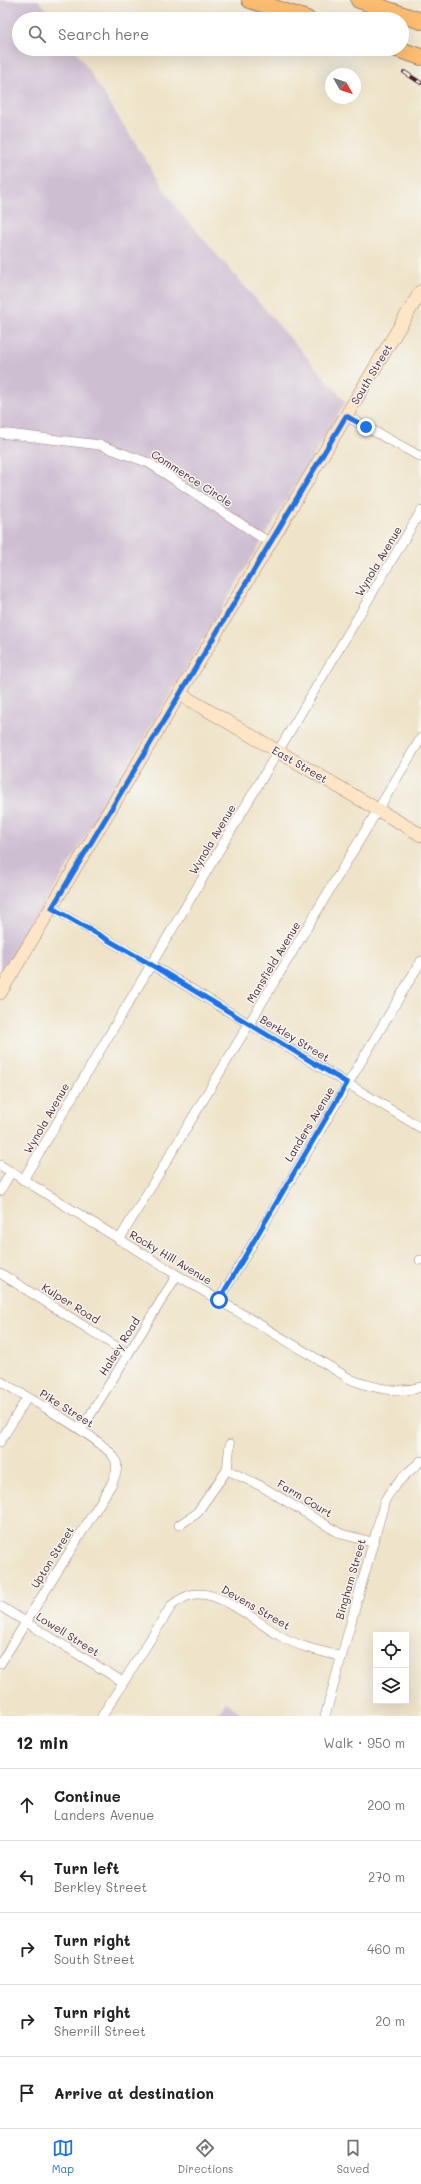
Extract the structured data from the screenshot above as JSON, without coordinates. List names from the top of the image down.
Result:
{
  "streets": {
    "main road": ["South Street", "East Street"],
    "street": [
      "Commerce Circle",
      "Wynola Avenue",
      "Mansfield Avenue",
      "Berkley Street",
      "Landers Avenue",
      "Rocky Hill Avenue",
      "Kulper Road",
      "Halsey Road",
      "Pike Street",
      "Farm Court",
      "Upton Street",
      "Bingham Street",
      "Devens Street",
      "Lowell Street"
    ]
  },
  "crossings": [
    ["South Street", "Commerce Circle"],
    ["South Street", "East Street"],
    ["South Street", "Berkley Street"],
    ["Wynola Avenue", "East Street"],
    ["Wynola Avenue", "Berkley Street"],
    ["Wynola Avenue", "Rocky Hill Avenue"],
    ["East Street", "Mansfield Avenue"],
    ["Mansfield Avenue", "Berkley Street"],
    ["Mansfield Avenue", "Rocky Hill Avenue"],
    ["Berkley Street", "Landers Avenue"],
    ["Landers Avenue", "Rocky Hill Avenue"],
    ["Rocky Hill Avenue", "Halsey Road"],
    ["Kulper Road", "Halsey Road"],
    ["Halsey Road", "Pike Street"],
    ["Pike Street", "Upton Street"],
    ["Farm Court", "Bingham Street"],
    ["Upton Street", "Lowell Street"],
    ["Bingham Street", "Devens Street"],
    ["Devens Street", "Lowell Street"]
  ],
  "north": "bottom right",
  "page": {
    "search": "Search here",
    "heading": ["12 min", "Walk · 950 m"],
    "list": [
      ["Continue", "Landers Avenue", "200 m"],
      ["Turn left", "Berkley Street", "270 m"],
      ["Turn right", "South Street", "460 m"],
      ["Turn right", "Sherrill Street", "20 m"],
      "Arrive at destination"
    ],
    "nav": ["Map", "Directions", "Saved"]
  }
}
